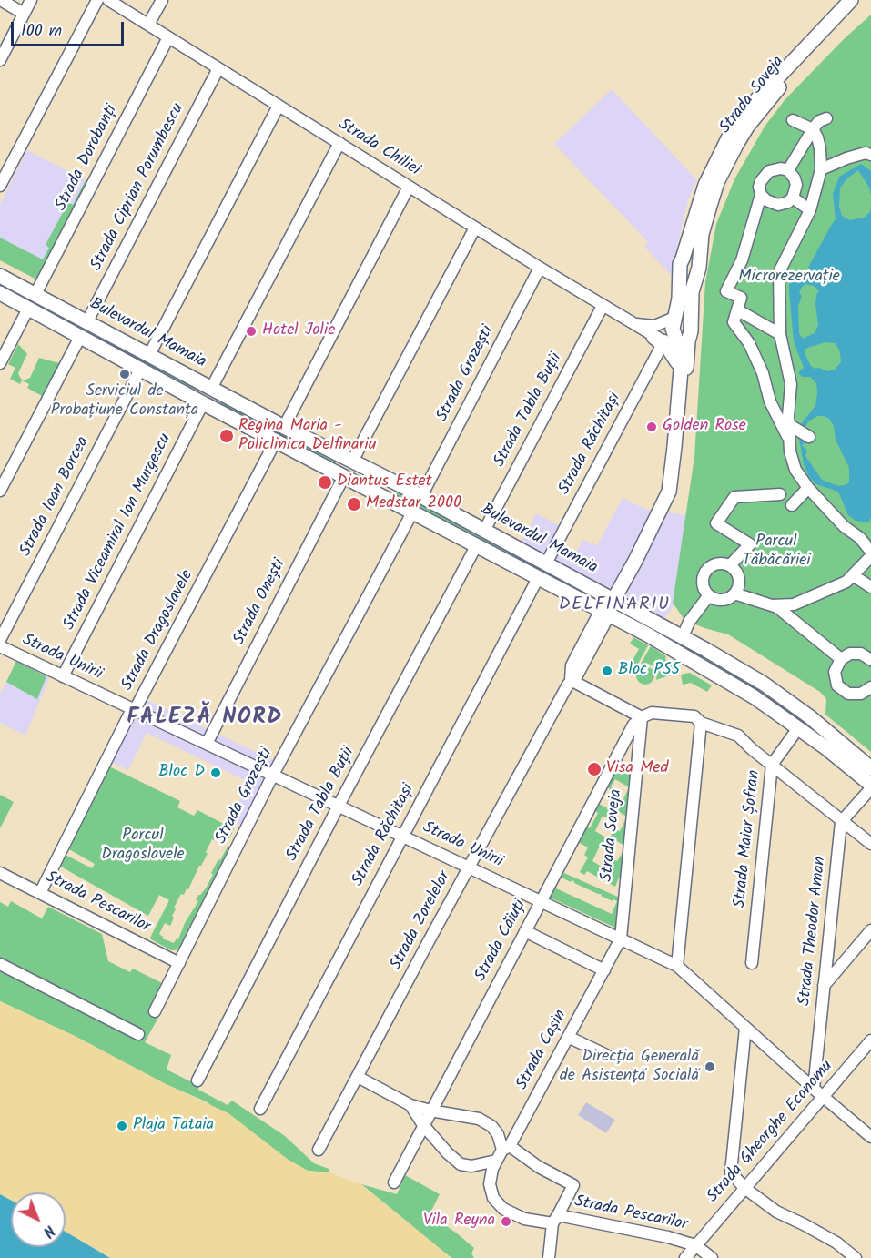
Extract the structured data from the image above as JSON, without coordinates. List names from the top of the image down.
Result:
{
  "streets": {
    "main road": ["Strada Soveja", "Bulevardul Mamaia"],
    "street": [
      "Strada Chiliei",
      "Strada Dorobanți",
      "Strada Ciprian Porumbescu",
      "Strada Grozești",
      "Strada Tabla Buții",
      "Strada Răchitași",
      "Strada Ioan Borcea",
      "Strada Viceamiral Ion Murgescu",
      "Strada Onești",
      "Strada Dragoslavele",
      "Strada Unirii",
      "Strada Maior Șofran",
      "Strada Pescarilor",
      "Strada Zorelelor",
      "Strada Theodor Aman",
      "Strada Căiuți",
      "Strada Cașin",
      "Strada Gheorghe Economu"
    ]
  },
  "crossings": [
    ["Strada Soveja", "Strada Chiliei"],
    ["Strada Soveja", "Strada Răchitași"],
    ["Strada Soveja", "Strada Unirii"],
    ["Strada Soveja", "Strada Căiuți"],
    ["Strada Soveja", "Strada Cașin"],
    ["Strada Chiliei", "Strada Dorobanți"],
    ["Strada Chiliei", "Strada Ciprian Porumbescu"],
    ["Strada Chiliei", "Strada Grozești"],
    ["Strada Chiliei", "Strada Tabla Buții"],
    ["Strada Chiliei", "Strada Răchitași"],
    ["Strada Dorobanți", "Bulevardul Mamaia"],
    ["Strada Ciprian Porumbescu", "Bulevardul Mamaia"],
    ["Bulevardul Mamaia", "Strada Grozești"],
    ["Bulevardul Mamaia", "Strada Tabla Buții"],
    ["Bulevardul Mamaia", "Strada Răchitași"],
    ["Bulevardul Mamaia", "Strada Ioan Borcea"],
    ["Bulevardul Mamaia", "Strada Viceamiral Ion Murgescu"],
    ["Bulevardul Mamaia", "Strada Onești"],
    ["Bulevardul Mamaia", "Strada Dragoslavele"],
    ["Bulevardul Mamaia", "Strada Maior Șofran"],
    ["Bulevardul Mamaia", "Strada Zorelelor"],
    ["Strada Grozești", "Strada Unirii"],
    ["Strada Grozești", "Strada Pescarilor"],
    ["Strada Tabla Buții", "Strada Unirii"],
    ["Strada Răchitași", "Strada Unirii"],
    ["Strada Viceamiral Ion Murgescu", "Strada Unirii"],
    ["Strada Onești", "Strada Unirii"],
    ["Strada Dragoslavele", "Strada Unirii"],
    ["Strada Dragoslavele", "Strada Pescarilor"],
    ["Strada Unirii", "Strada Zorelelor"],
    ["Strada Unirii", "Strada Theodor Aman"],
    ["Strada Unirii", "Strada Căiuți"],
    ["Strada Unirii", "Strada Cașin"],
    ["Strada Unirii", "Strada Gheorghe Economu"],
    ["Strada Pescarilor", "Strada Cașin"],
    ["Strada Pescarilor", "Strada Gheorghe Economu"]
  ],
  "districts": ["DELFINARIU", "FALEZĂ NORD"],
  "parks": ["Microrezervație", "Parcul Tăbăcăriei", "Parcul Dragoslavele"],
  "places": [
    "Hotel Jolie",
    "Serviciul de Probațiune Constanța",
    "Golden Rose",
    "Regina Maria - Policlinica Delfinariu",
    "Diantus Estet",
    "Medstar 2000",
    "Bloc PS5",
    "Visa Med",
    "Bloc D",
    "Direcția Generală de Asistență Socială",
    "Plaja Tataia",
    "Vila Reyna"
  ],
  "scale_bar": "100 m",
  "north": "bottom right"
}
